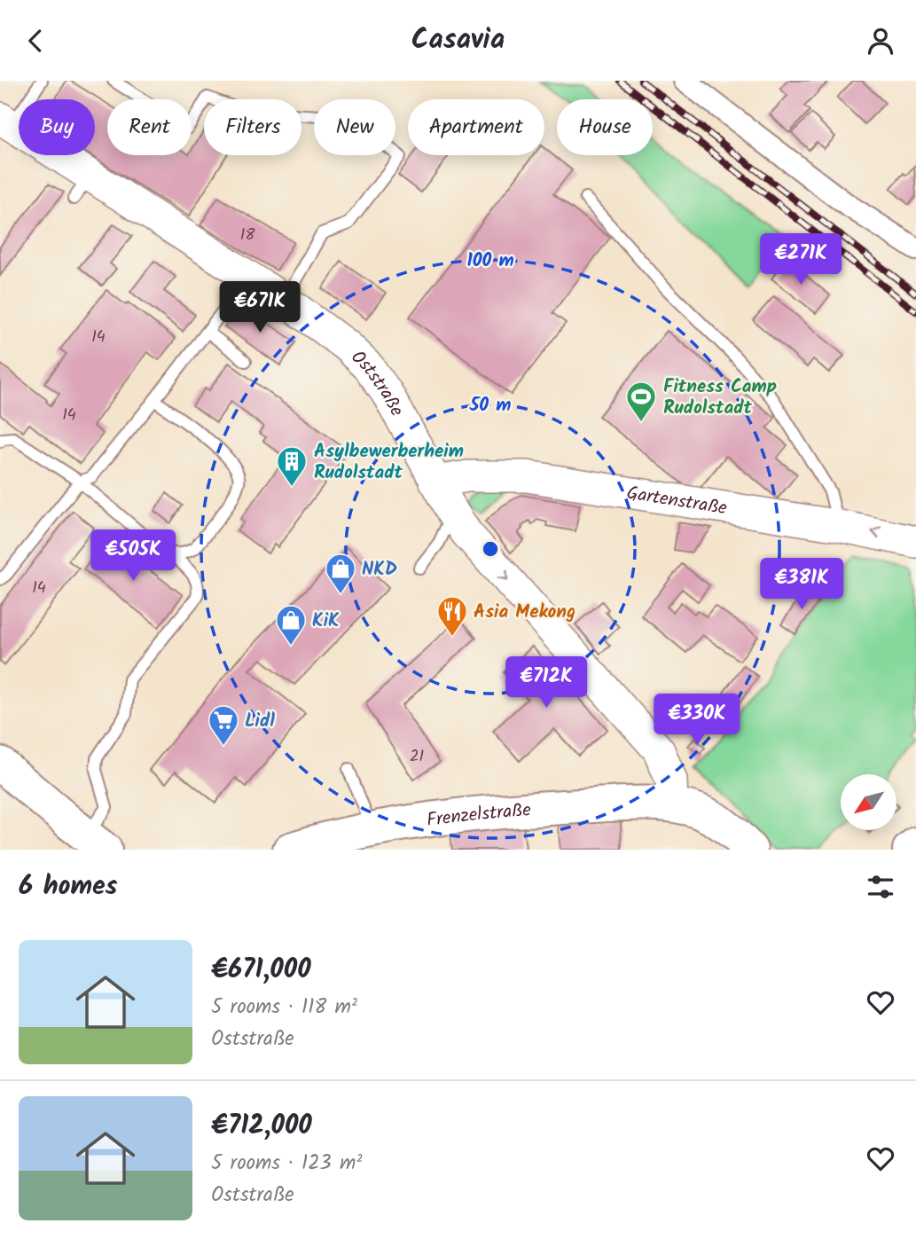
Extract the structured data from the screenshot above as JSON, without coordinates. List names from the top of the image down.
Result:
{
  "streets": {
    "main road": ["Oststraße", "Gartenstraße", "Frenzelstraße"]
  },
  "crossings": [
    ["Oststraße", "Gartenstraße"],
    ["Oststraße", "Frenzelstraße"]
  ],
  "one_way": ["Oststraße"],
  "places": {
    "sports": ["Fitness Camp Rudolstadt"],
    "building": ["Asylbewerberheim Rudolstadt"],
    "shop": ["NKD", "KiK"],
    "restaurant": ["Asia Mekong"],
    "supermarket": ["Lidl"]
  },
  "house_numbers": [
    "18",
    "14",
    "14",
    "14",
    "21"
  ],
  "north": "bottom left",
  "page": {
    "header": "Casavia",
    "chip": [
      "Buy",
      "Rent",
      "Filters",
      "New",
      "Apartment",
      "House"
    ],
    "price": [
      "€271K",
      "€671K",
      "€505K",
      "€381K",
      "€712K",
      "€330K"
    ],
    "heading": "6 homes",
    "list": [
      {
        "name": "€671,000",
        "note": "5 rooms · 118 m² · Oststraße"
      },
      {
        "name": "€712,000",
        "note": "5 rooms · 123 m² · Oststraße"
      }
    ]
  },
  "rings": ["100 m", "50 m"]
}
